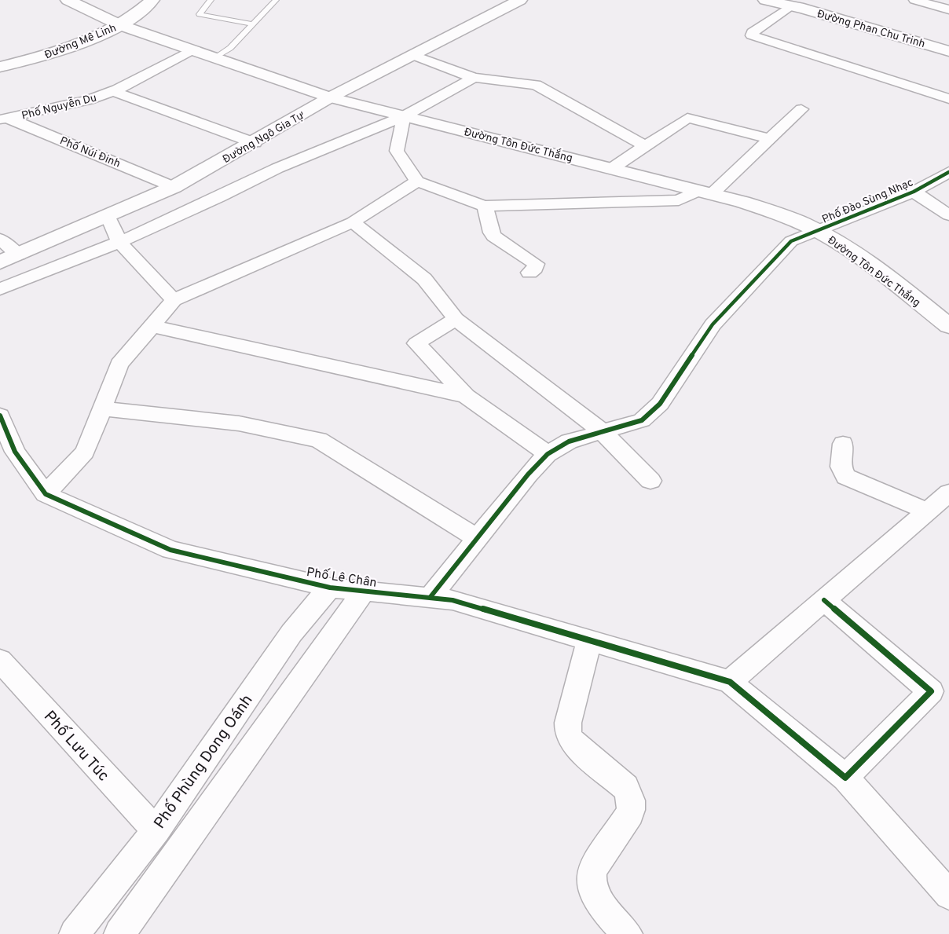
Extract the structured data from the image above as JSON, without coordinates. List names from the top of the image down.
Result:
{
  "streets": {
    "main road": [
      "Đường Phan Chu Trinh",
      "Đường Mê Linh",
      "Đường Ngô Gia Tự",
      "Đường Tôn Đức Thắng"
    ],
    "street": [
      "Phố Nguyễn Du",
      "Phố Núi Đinh",
      "Phố Đào Sùng Nhạc",
      "Phố Lê Chân",
      "Phố Lưu Túc",
      "Phố Phùng Dong Oánh"
    ]
  },
  "crossings": [
    ["Đường Mê Linh", "Đường Tôn Đức Thắng"],
    ["Phố Nguyễn Du", "Đường Tôn Đức Thắng"],
    ["Phố Nguyễn Du", "Phố Núi Đinh"],
    ["Đường Ngô Gia Tự", "Đường Tôn Đức Thắng"],
    ["Đường Ngô Gia Tự", "Phố Núi Đinh"],
    ["Đường Tôn Đức Thắng", "Phố Đào Sùng Nhạc"],
    ["Phố Đào Sùng Nhạc", "Phố Lê Chân"],
    ["Phố Lê Chân", "Phố Phùng Dong Oánh"],
    ["Phố Lưu Túc", "Phố Phùng Dong Oánh"]
  ]
}
